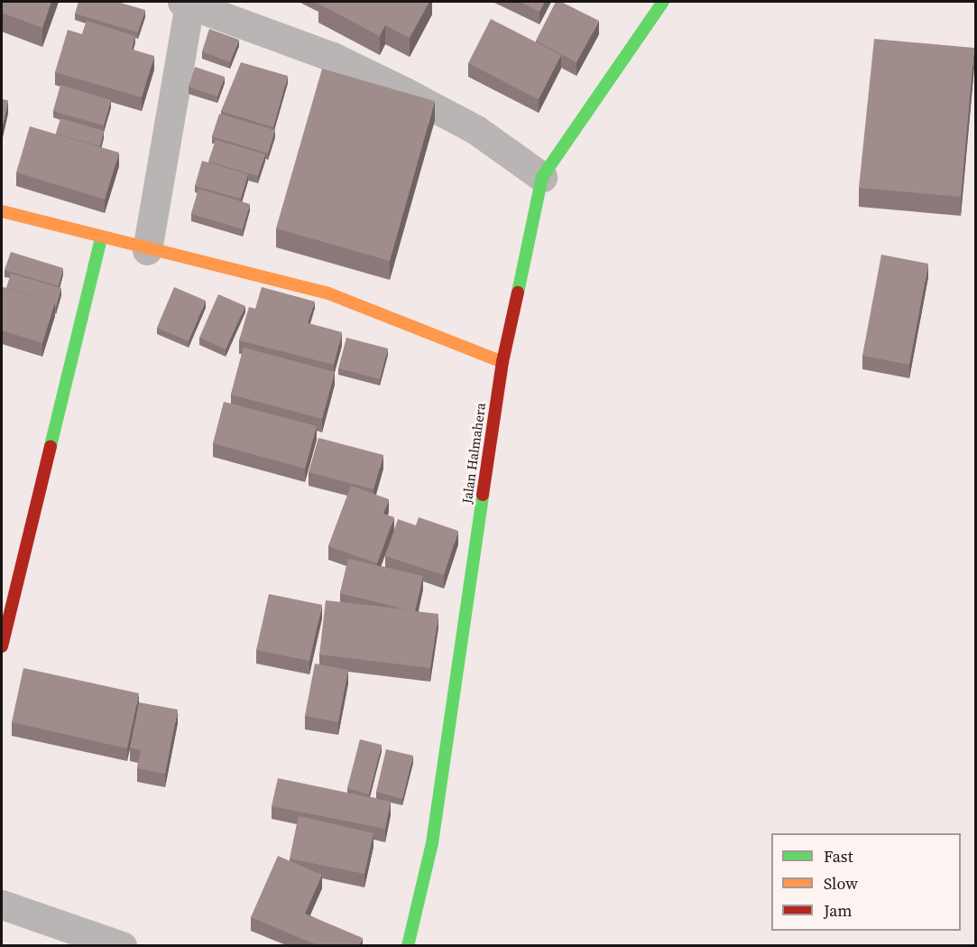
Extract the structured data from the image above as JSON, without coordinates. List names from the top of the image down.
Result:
{
  "streets": {
    "main road": ["Jalan Halmahera"]
  },
  "legend": ["Fast", "Slow", "Jam"]
}
